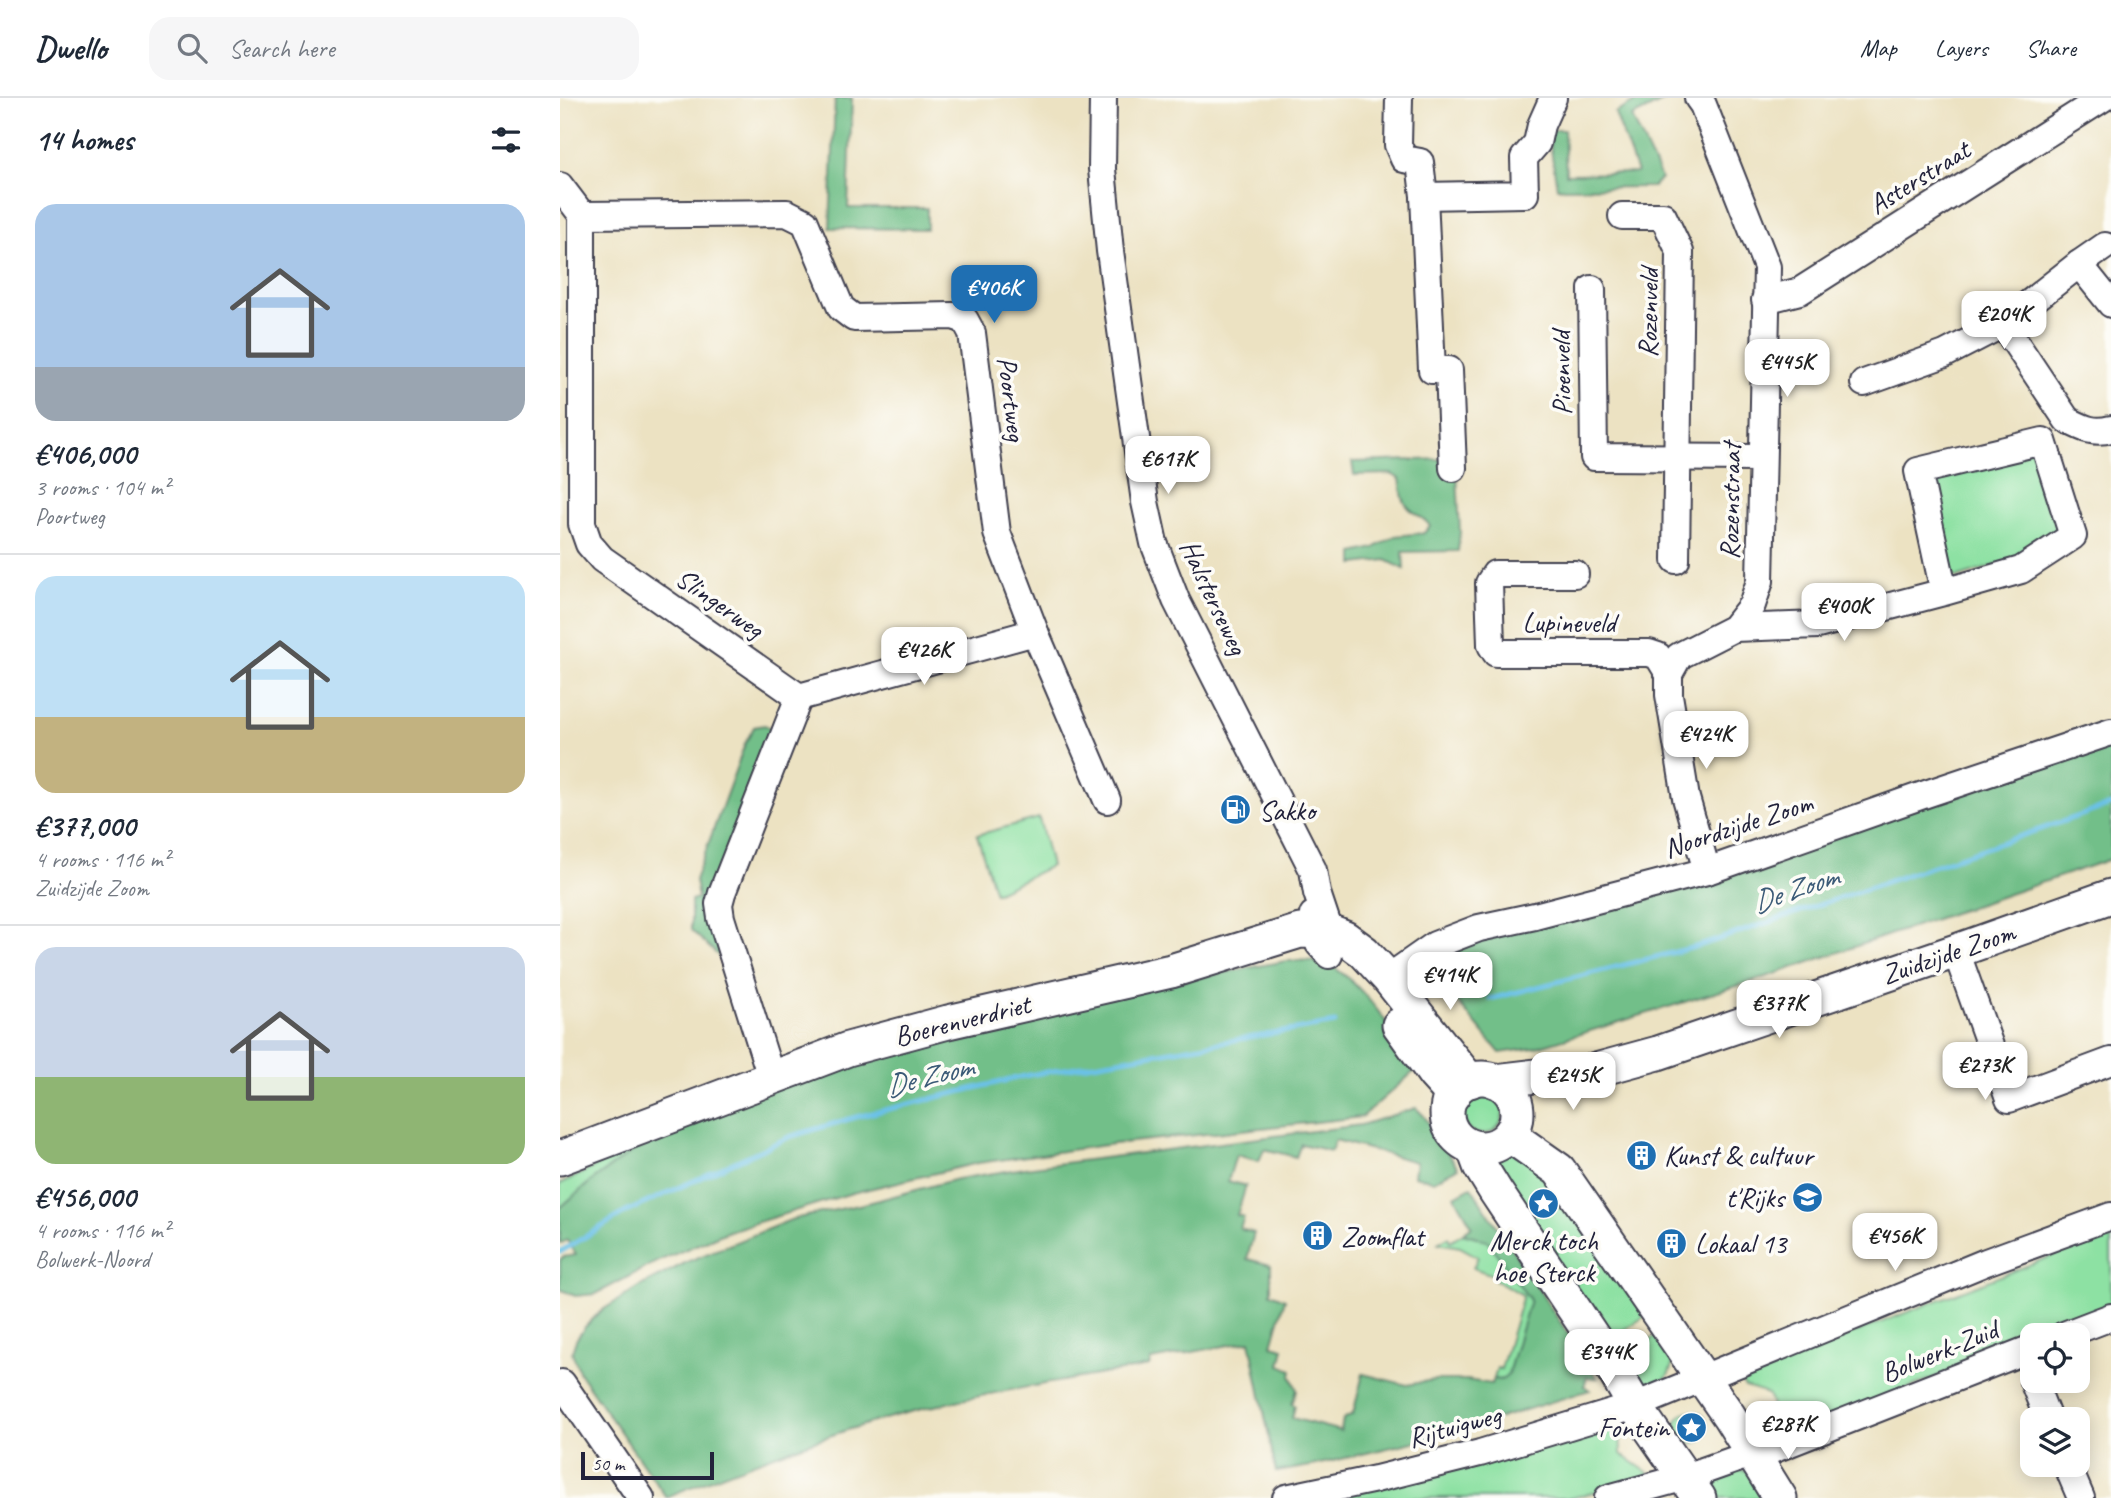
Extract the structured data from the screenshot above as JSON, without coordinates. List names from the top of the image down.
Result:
{
  "streets": {
    "main road": ["Zuidzijde Zoom", "Boerenverdriet"],
    "street": [
      "Asterstraat",
      "Rozenveld",
      "Pioenveld",
      "Poortweg",
      "Rozenstraat",
      "Halsterseweg",
      "Slingerweg",
      "Lupineveld",
      "Noordzijde Zoom",
      "Bolwerk-Zuid",
      "Rijtuigweg"
    ]
  },
  "crossings": [
    ["Asterstraat", "Rozenstraat"],
    ["Rozenveld", "Pioenveld"],
    ["Poortweg", "Slingerweg"],
    ["Rozenstraat", "Lupineveld"],
    ["Halsterseweg", "Boerenverdriet"]
  ],
  "water": ["De Zoom"],
  "places": {
    "fuel station": ["Sakko"],
    "building": ["Kunst & cultuur", "Zoomflat", "Lokaal 13"],
    "school or university": ["t'Rijks"],
    "place": ["Merck toch hoe Sterck", "Fontein"]
  },
  "scale_bar": "50 m",
  "page": {
    "header": "Dwello",
    "search": "Search here",
    "nav": ["Map", "Layers", "Share"],
    "heading": "14 homes",
    "list": [
      {
        "name": "€406,000",
        "note": "3 rooms · 104 m² · Poortweg"
      },
      {
        "name": "€377,000",
        "note": "4 rooms · 116 m² · Zuidzijde Zoom"
      },
      {
        "name": "€456,000",
        "note": "4 rooms · 116 m² · Bolwerk-Noord"
      }
    ],
    "price": [
      "€406K",
      "€204K",
      "€445K",
      "€617K",
      "€400K",
      "€426K",
      "€424K",
      "€414K",
      "€377K",
      "€273K",
      "€245K",
      "€456K",
      "€344K",
      "€287K"
    ],
    "scale": "50 m"
  }
}
